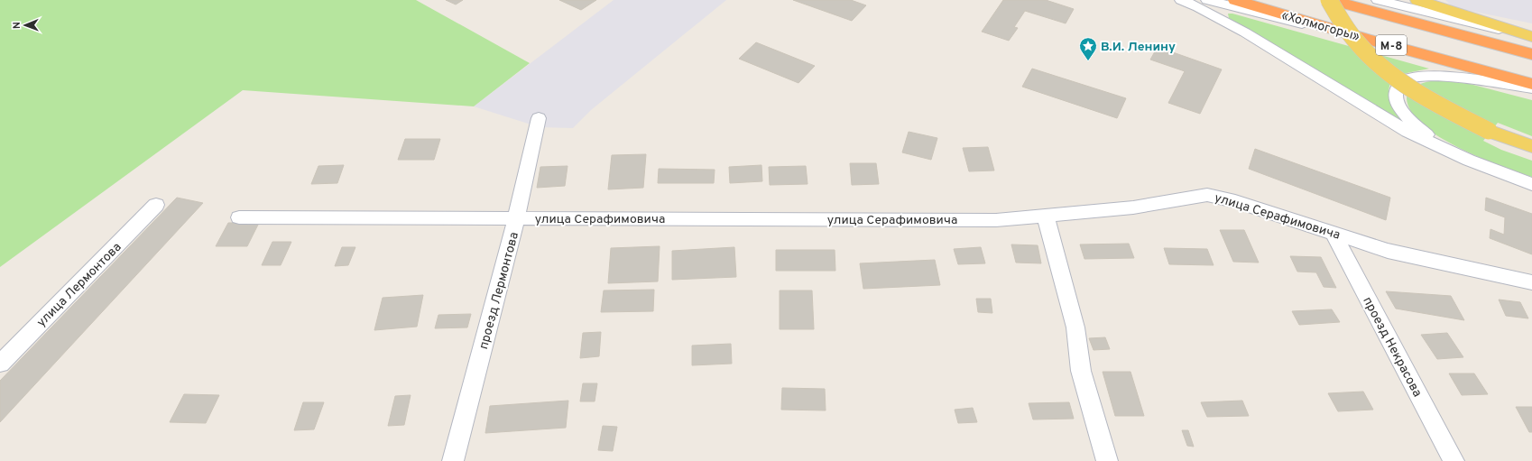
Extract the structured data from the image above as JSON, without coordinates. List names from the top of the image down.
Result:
{
  "streets": {
    "highway": ["«Холмогоры»", "М-8"],
    "street": [
      "улица Серафимовича",
      "улица Лермонтова",
      "проезд Лермонтова",
      "проезд Некрасова"
    ]
  },
  "crossings": [
    ["улица Серафимовича", "проезд Лермонтова"],
    ["улица Серафимовича", "проезд Некрасова"]
  ],
  "places": {
    "place": ["В.И. Ленину"]
  },
  "north": "left"
}
